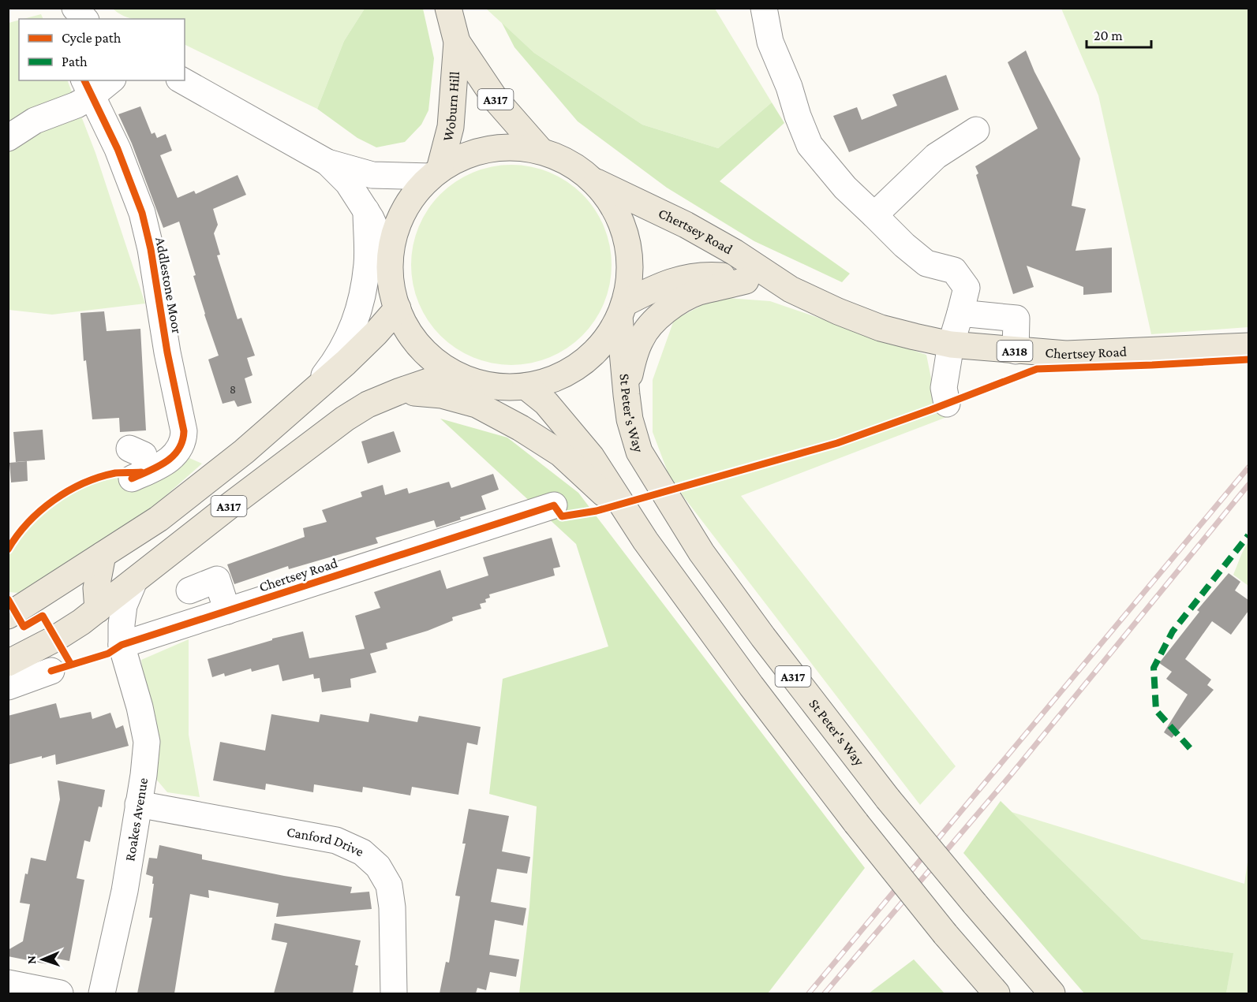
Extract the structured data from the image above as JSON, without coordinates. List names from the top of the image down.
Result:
{
  "streets": {
    "main road": [
      "A317",
      "Woburn Hill",
      "Chertsey Road",
      "A318",
      "St Peter's Way"
    ],
    "street": ["Addlestone Moor", "Roakes Avenue", "Canford Drive"]
  },
  "crossings": [
    ["A317", "Roakes Avenue"],
    ["Chertsey Road", "St Peter's Way"],
    ["Chertsey Road", "Roakes Avenue"],
    ["Roakes Avenue", "Canford Drive"]
  ],
  "house_numbers": ["8"],
  "legend": ["Cycle path", "Path"],
  "scale_bar": "20 m",
  "north": "left"
}
